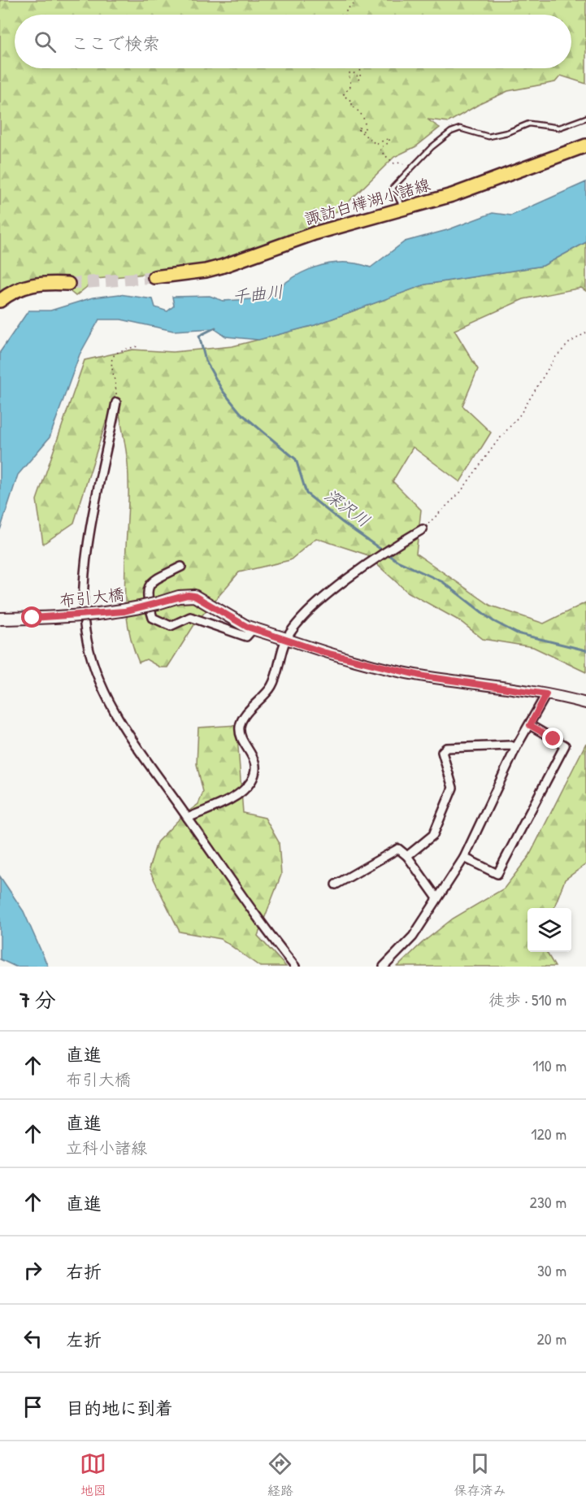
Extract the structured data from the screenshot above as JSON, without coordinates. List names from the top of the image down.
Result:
{
  "streets": {
    "main road": ["諏訪白樺湖小諸線", "布引大橋"]
  },
  "water": ["千曲川", "深沢川"],
  "page": {
    "search": "ここで検索",
    "heading": ["7 分", "徒歩 · 510 m"],
    "list": [
      ["直進", "布引大橋", "110 m"],
      ["直進", "立科小諸線", "120 m"],
      ["直進", "230 m"],
      ["右折", "30 m"],
      ["左折", "20 m"],
      "目的地に到着"
    ],
    "nav": ["地図", "経路", "保存済み"]
  }
}
